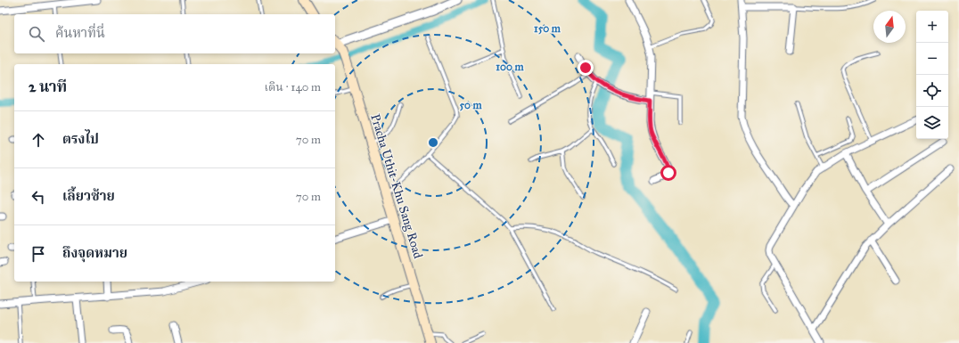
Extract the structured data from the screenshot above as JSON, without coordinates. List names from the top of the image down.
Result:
{
  "streets": {
    "main road": ["Pracha Uthit-Khu Sang Road"]
  },
  "north": "top",
  "page": {
    "map_buttons": ["+", "−"],
    "search": "ค้นหาที่นี่",
    "heading": ["2 นาที", "เดิน · 140 m"],
    "list": [
      ["ตรงไป", "70 m"],
      ["เลี้ยวซ้าย", "70 m"],
      "ถึงจุดหมาย"
    ]
  },
  "rings": ["150 m", "100 m", "50 m"]
}
